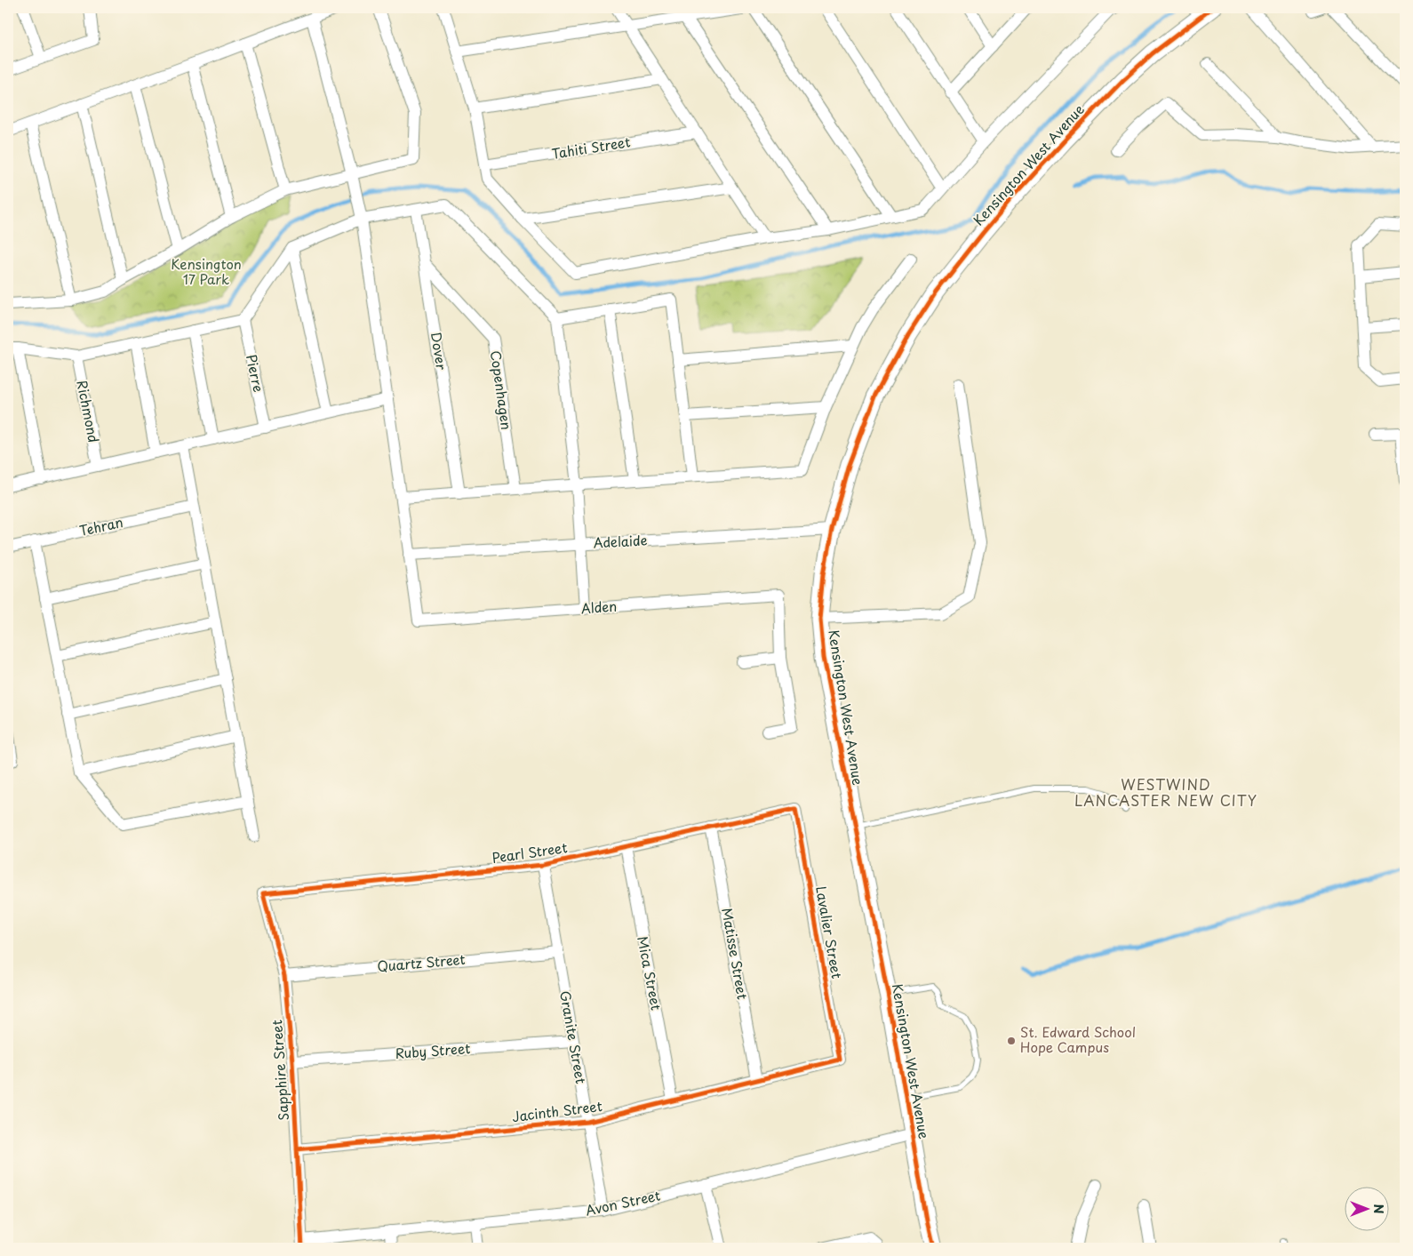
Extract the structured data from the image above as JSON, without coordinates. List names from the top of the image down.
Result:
{
  "streets": {
    "street": [
      "Tahiti Street",
      "Kensington West Avenue",
      "Dover",
      "Pierre",
      "Copenhagen",
      "Richmond",
      "Tehran",
      "Adelaide",
      "Alden",
      "Pearl Street",
      "Lavalier Street",
      "Matisse Street",
      "Quartz Street",
      "Mica Street",
      "Granite Street",
      "Ruby Street",
      "Sapphire Street",
      "Jacinth Street",
      "Avon Street"
    ]
  },
  "crossings": [
    ["Kensington West Avenue", "Adelaide"],
    ["Kensington West Avenue", "Avon Street"],
    ["Dover", "Copenhagen"],
    ["Adelaide", "Alden"],
    ["Pearl Street", "Lavalier Street"],
    ["Pearl Street", "Matisse Street"],
    ["Pearl Street", "Mica Street"],
    ["Pearl Street", "Granite Street"],
    ["Pearl Street", "Sapphire Street"],
    ["Lavalier Street", "Jacinth Street"],
    ["Matisse Street", "Jacinth Street"],
    ["Quartz Street", "Granite Street"],
    ["Quartz Street", "Sapphire Street"],
    ["Mica Street", "Jacinth Street"],
    ["Granite Street", "Ruby Street"],
    ["Granite Street", "Jacinth Street"],
    ["Granite Street", "Avon Street"],
    ["Ruby Street", "Sapphire Street"],
    ["Sapphire Street", "Jacinth Street"],
    ["Sapphire Street", "Avon Street"]
  ],
  "districts": ["WESTWIND LANCASTER NEW CITY"],
  "parks": ["Kensington 17 Park"],
  "places": ["St. Edward School Hope Campus"],
  "north": "right"
}
